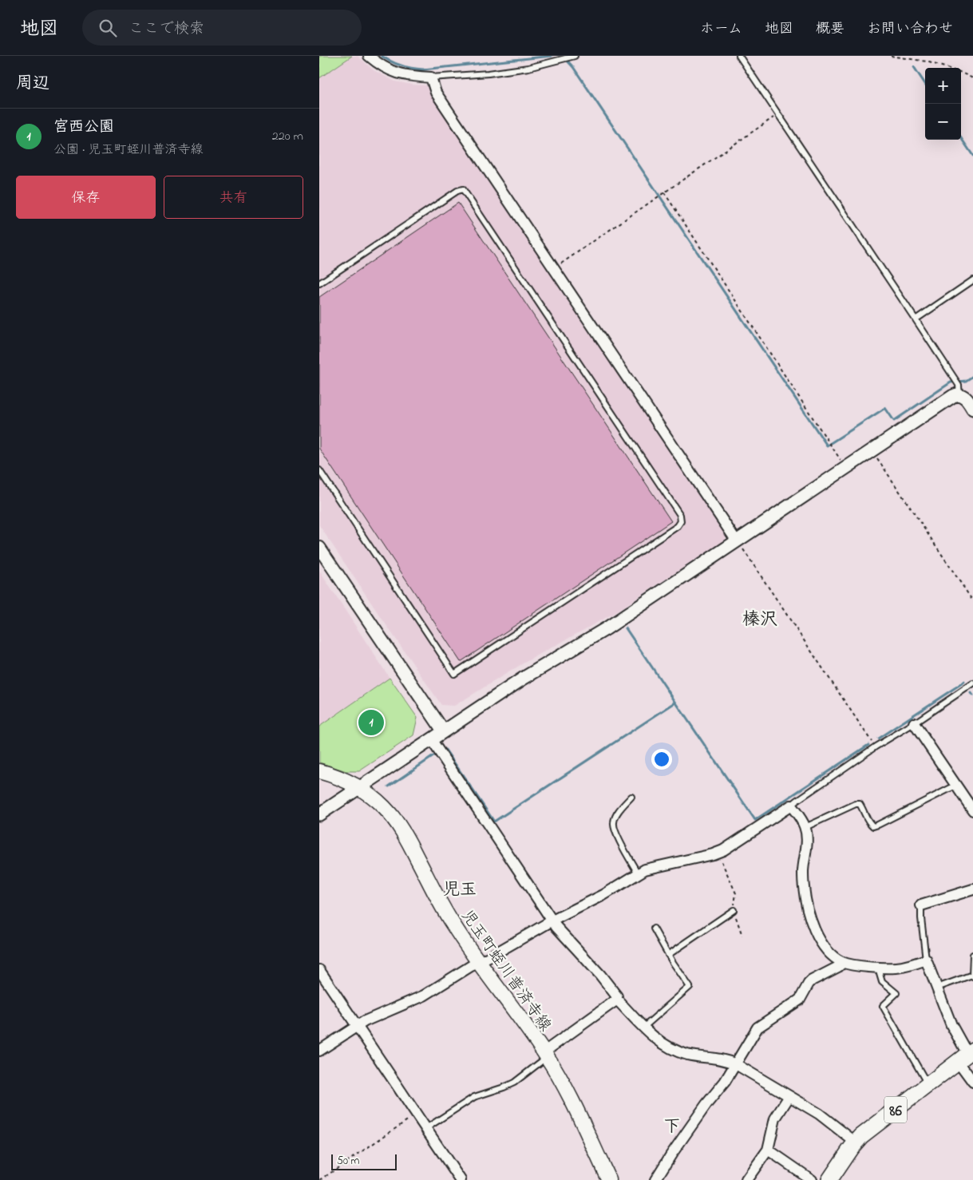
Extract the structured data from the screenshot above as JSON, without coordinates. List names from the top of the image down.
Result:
{
  "streets": {
    "main road": ["児玉町蛭川普済寺線", "86"]
  },
  "districts": ["榛沢", "児玉", "下"],
  "scale_bar": "50 m",
  "page": {
    "header": "地図",
    "search": "ここで検索",
    "nav": [
      "ホーム",
      "地図",
      "概要",
      "お問い合わせ"
    ],
    "heading": "周辺",
    "map_buttons": ["+", "−"],
    "list": [
      {
        "mark": "1",
        "name": "宮西公園",
        "note": "公園 · 児玉町蛭川普済寺線",
        "value": "220 m"
      }
    ],
    "buttons": ["保存", "共有"],
    "pins": "1",
    "scale": "50 m"
  }
}
